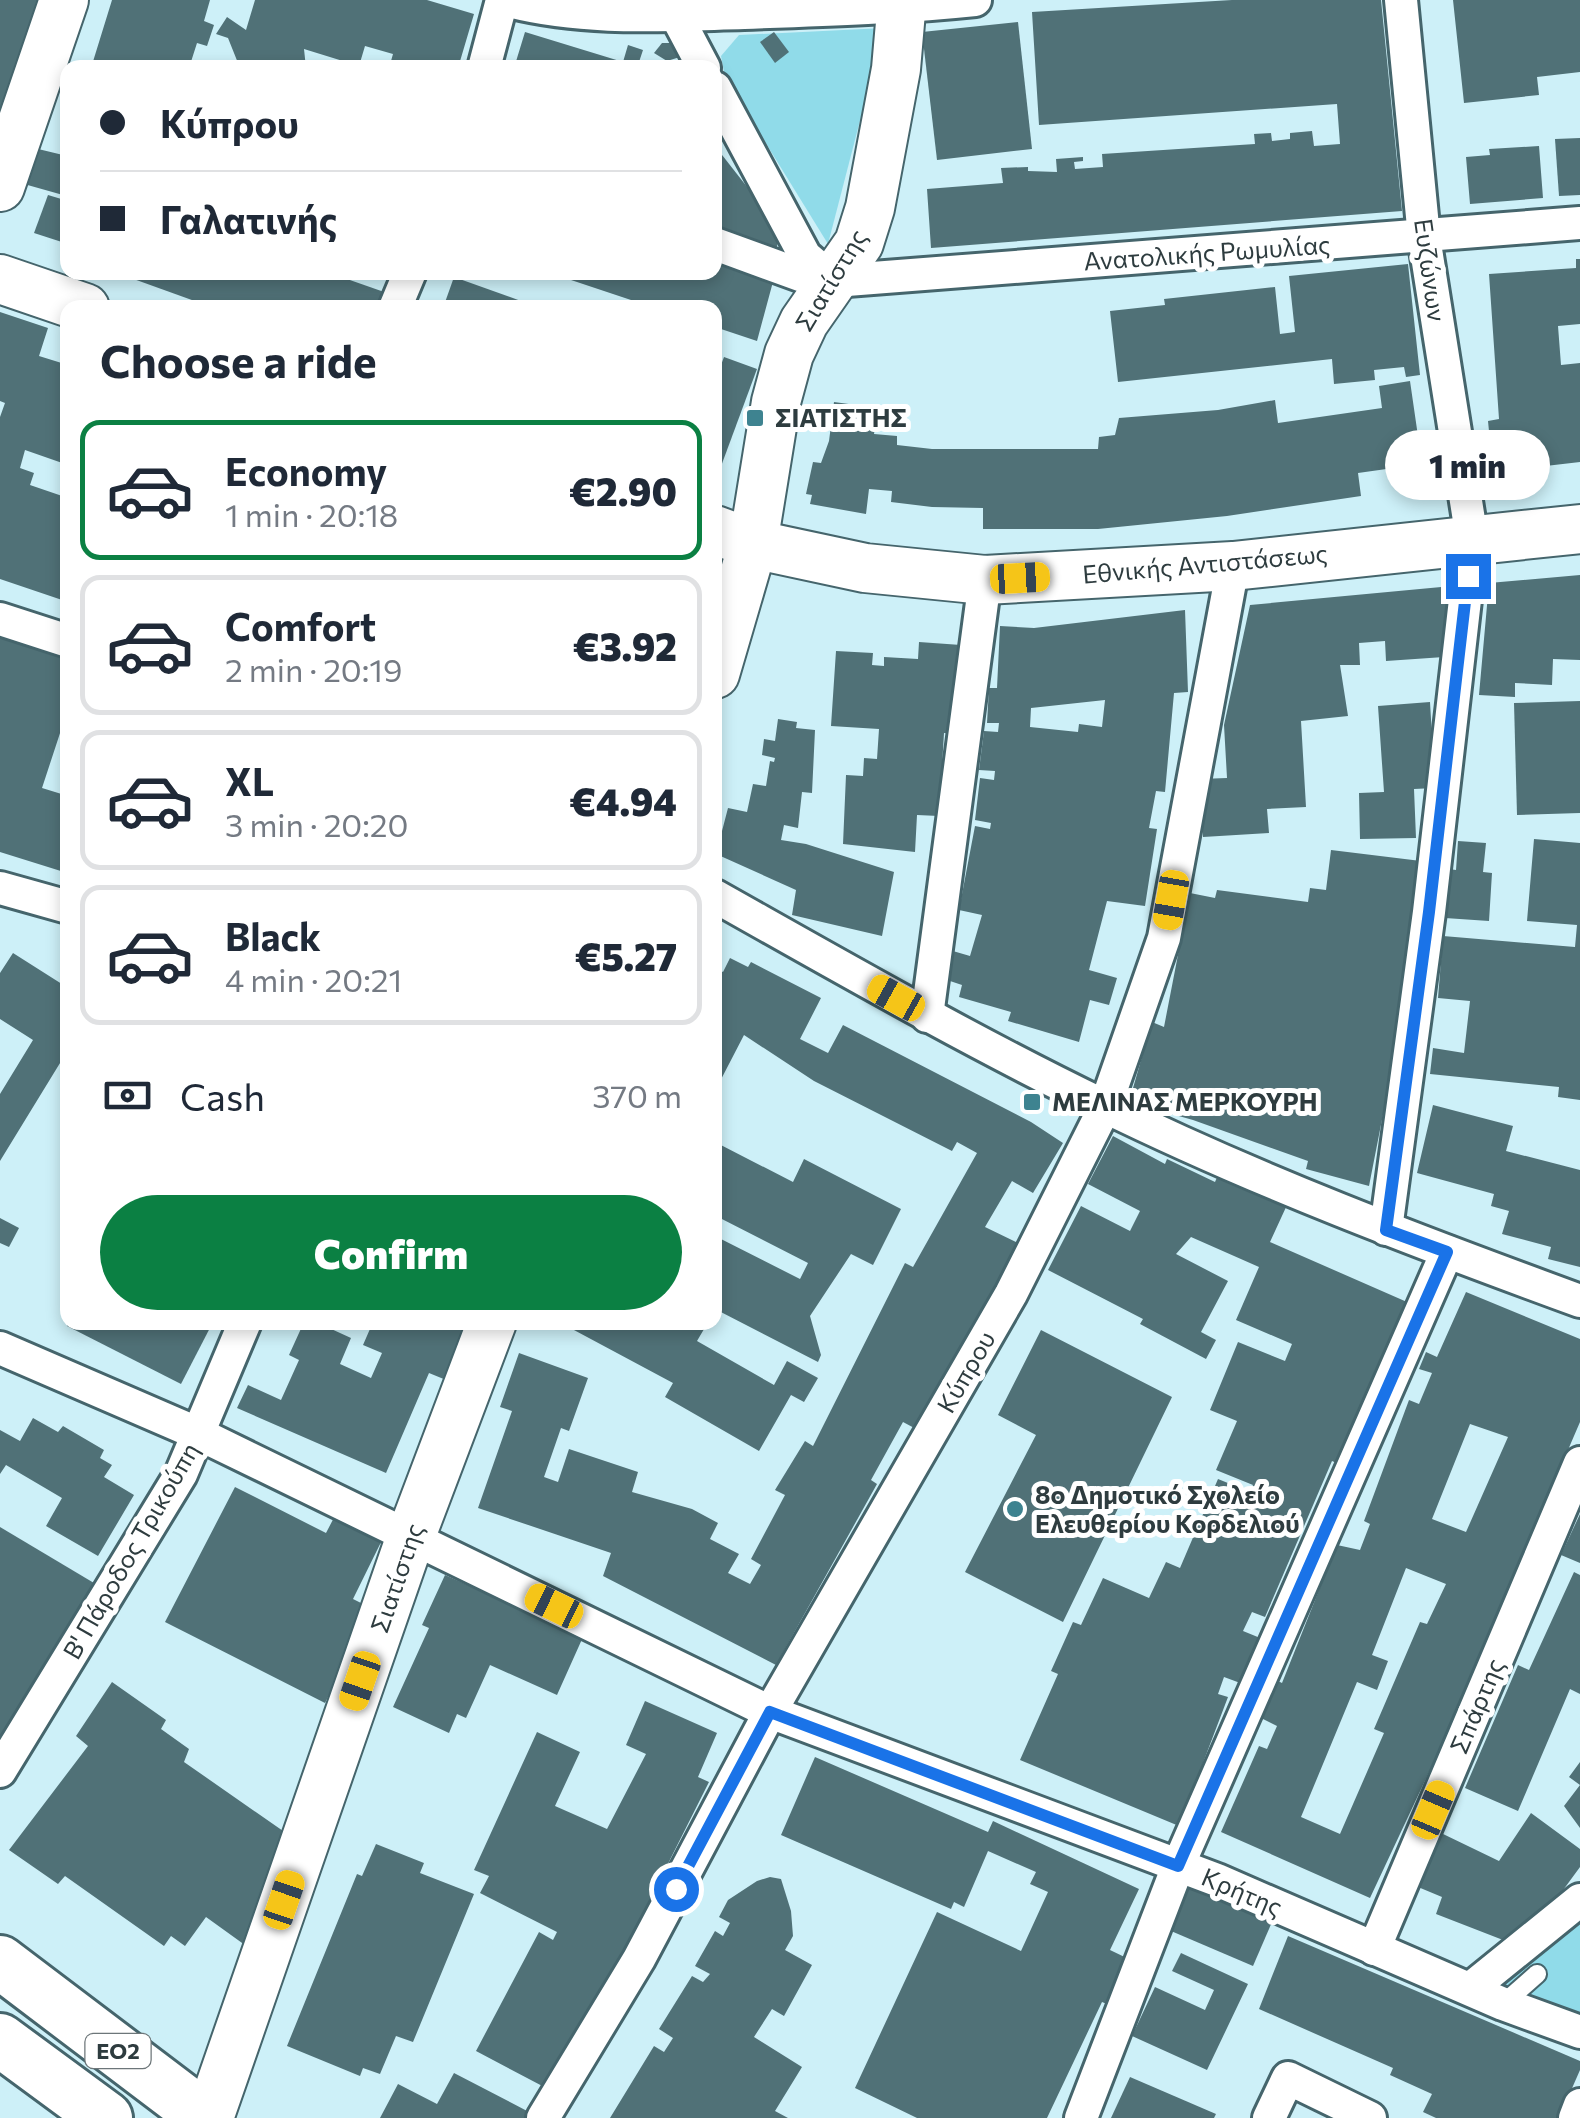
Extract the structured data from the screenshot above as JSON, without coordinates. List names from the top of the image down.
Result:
{
  "streets": {
    "main road": ["ΕΟ2"],
    "street": [
      "Ανατολικής Ρωμυλίας",
      "Ευζώνων",
      "Σιατίστης",
      "Εθνικής Αντιστάσεως",
      "Κύπρου",
      "Β' Πάροδος Τρικούπη",
      "Σπάρτης",
      "Κρήτης"
    ]
  },
  "crossings": [
    ["Ανατολικής Ρωμυλίας", "Ευζώνων"],
    ["Ανατολικής Ρωμυλίας", "Σιατίστης"],
    ["Ευζώνων", "Εθνικής Αντιστάσεως"],
    ["Σιατίστης", "Εθνικής Αντιστάσεως"],
    ["Σιατίστης", "Κρήτης"],
    ["Σιατίστης", "ΕΟ2"],
    ["Εθνικής Αντιστάσεως", "Κύπρου"],
    ["Κύπρου", "Κρήτης"],
    ["Β' Πάροδος Τρικούπη", "Κρήτης"],
    ["Σπάρτης", "Κρήτης"]
  ],
  "places": {
    "transit": ["ΣΙΑΤΙΣΤΗΣ", "ΜΕΛΙΝΑΣ ΜΕΡΚΟΥΡΗ"],
    "other": ["8ο Δημοτικό Σχολείο Ελευθερίου Κορδελιού"]
  },
  "page": {
    "banner": ["Κύπρου", "Γαλατινής"],
    "heading": "Choose a ride",
    "list": [
      {
        "name": "Economy",
        "note": "1 min · 20:18",
        "value": "€2.90"
      },
      {
        "name": "Comfort",
        "note": "2 min · 20:19",
        "value": "€3.92"
      },
      {
        "name": "XL",
        "note": "3 min · 20:20",
        "value": "€4.94"
      },
      {
        "name": "Black",
        "note": "4 min · 20:21",
        "value": "€5.27"
      }
    ],
    "bubble": "1 min",
    "pay": ["Cash", "370 m"],
    "buttons": "Confirm"
  }
}
